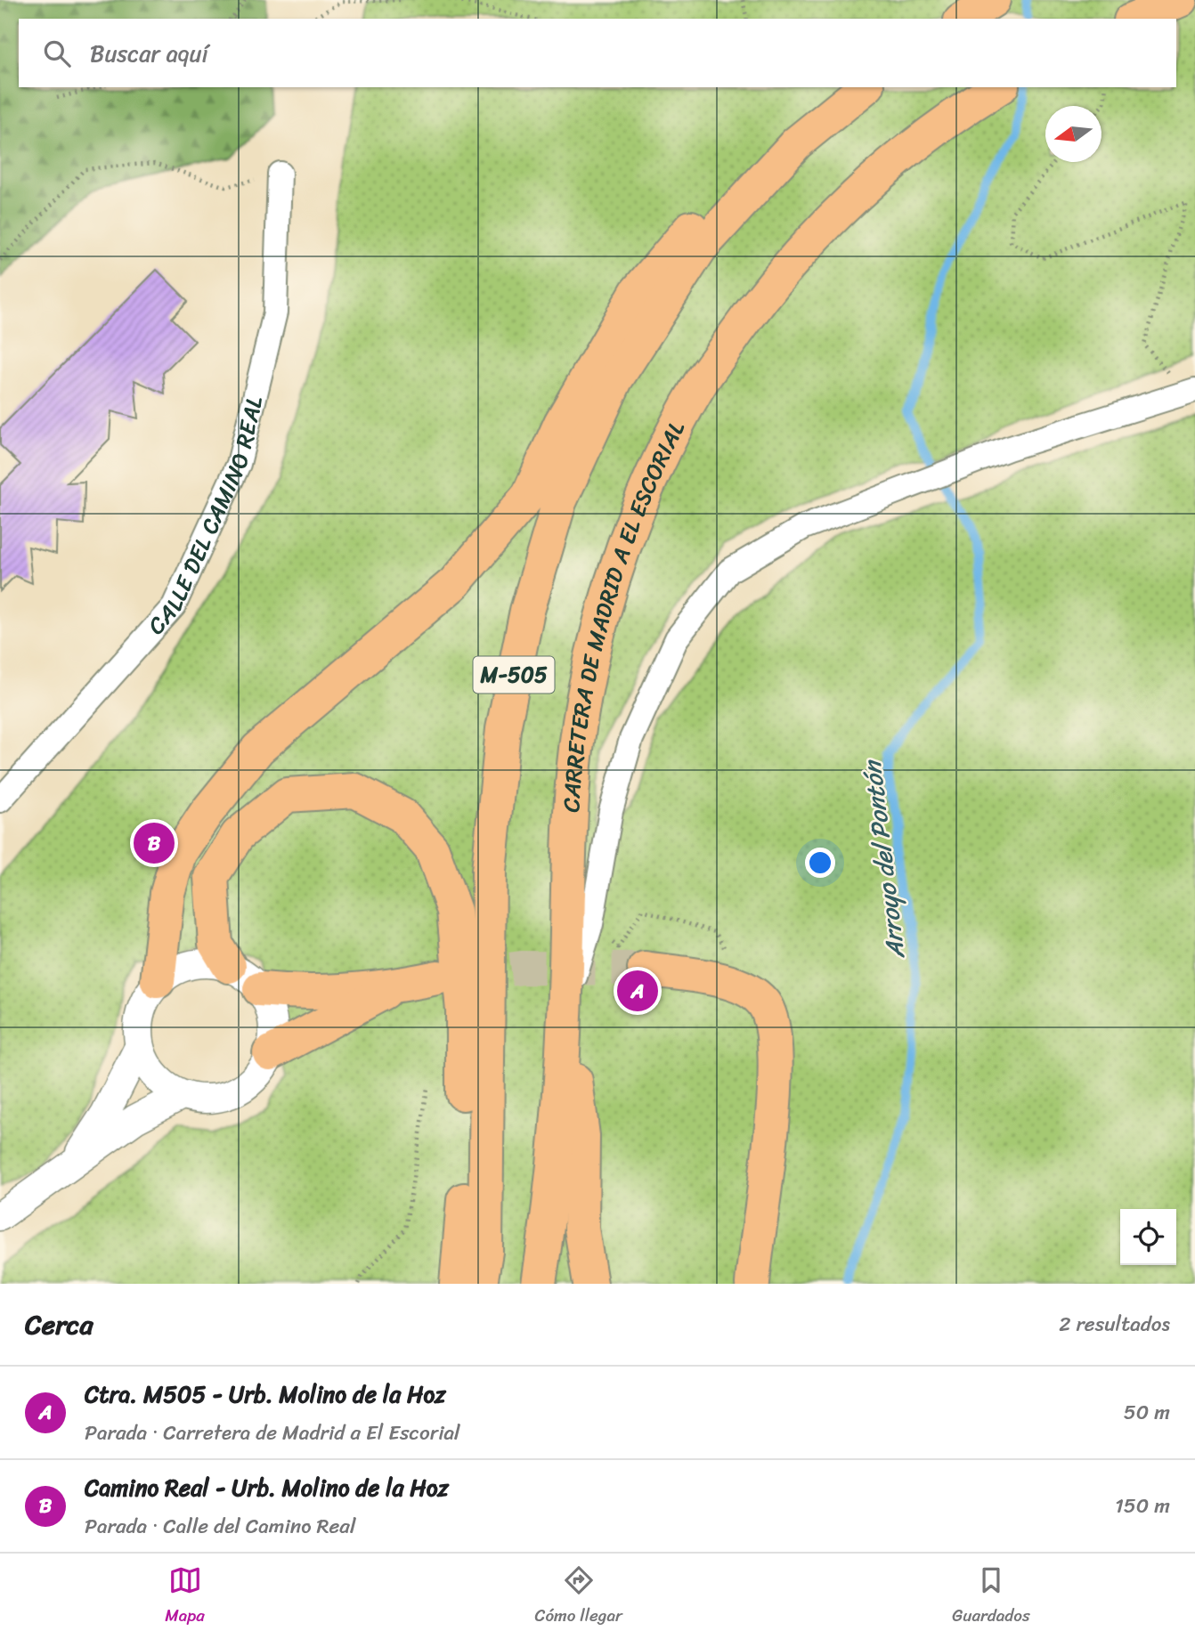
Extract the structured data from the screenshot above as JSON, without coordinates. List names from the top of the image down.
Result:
{
  "streets": {
    "highway": ["CARRETERA DE MADRID A EL ESCORIAL", "M-505"],
    "street": ["CALLE DEL CAMINO REAL"]
  },
  "water": ["Arroyo del Pontón"],
  "north": "left",
  "page": {
    "search": "Buscar aquí",
    "pins": ["B", "A"],
    "heading": ["Cerca", "2 resultados"],
    "list": [
      {
        "mark": "A",
        "name": "Ctra. M505 - Urb. Molino de la Hoz",
        "note": "Parada · Carretera de Madrid a El Escorial",
        "value": "50 m"
      },
      {
        "mark": "B",
        "name": "Camino Real - Urb. Molino de la Hoz",
        "note": "Parada · Calle del Camino Real",
        "value": "150 m"
      }
    ],
    "nav": ["Mapa", "Cómo llegar", "Guardados"]
  }
}
